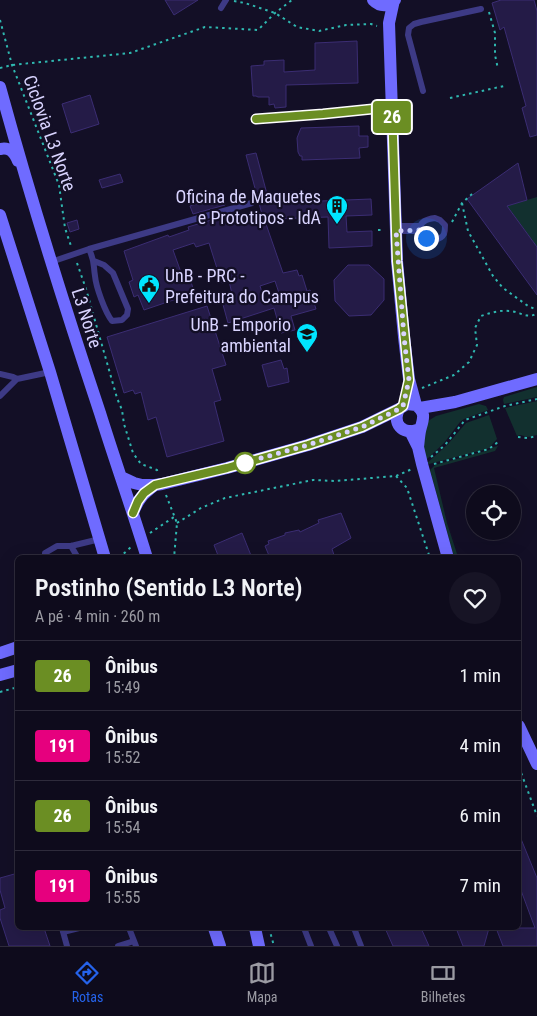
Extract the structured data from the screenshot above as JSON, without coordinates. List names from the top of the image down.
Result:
{
  "streets": {
    "street": ["L3 Norte"],
    "path": ["Ciclovia L3 Norte"]
  },
  "places": {
    "building": ["Oficina de Maquetes e Prototipos - IdA"],
    "public building": ["UnB - PRC - Prefeitura do Campus"],
    "school or university": ["UnB - Emporio ambiental"]
  },
  "lines": ["bus line 26"],
  "page": {
    "on_map": "26",
    "heading": ["Postinho (Sentido L3 Norte)", "A pé · 4 min · 260 m"],
    "list": [
      {
        "mark": "26",
        "name": "Ônibus",
        "note": "15:49",
        "value": "1 min"
      },
      {
        "mark": "191",
        "name": "Ônibus",
        "note": "15:52",
        "value": "4 min"
      },
      {
        "mark": "26",
        "name": "Ônibus",
        "note": "15:54",
        "value": "6 min"
      },
      {
        "mark": "191",
        "name": "Ônibus",
        "note": "15:55",
        "value": "7 min"
      }
    ],
    "tabs": ["Rotas", "Mapa", "Bilhetes"]
  }
}
